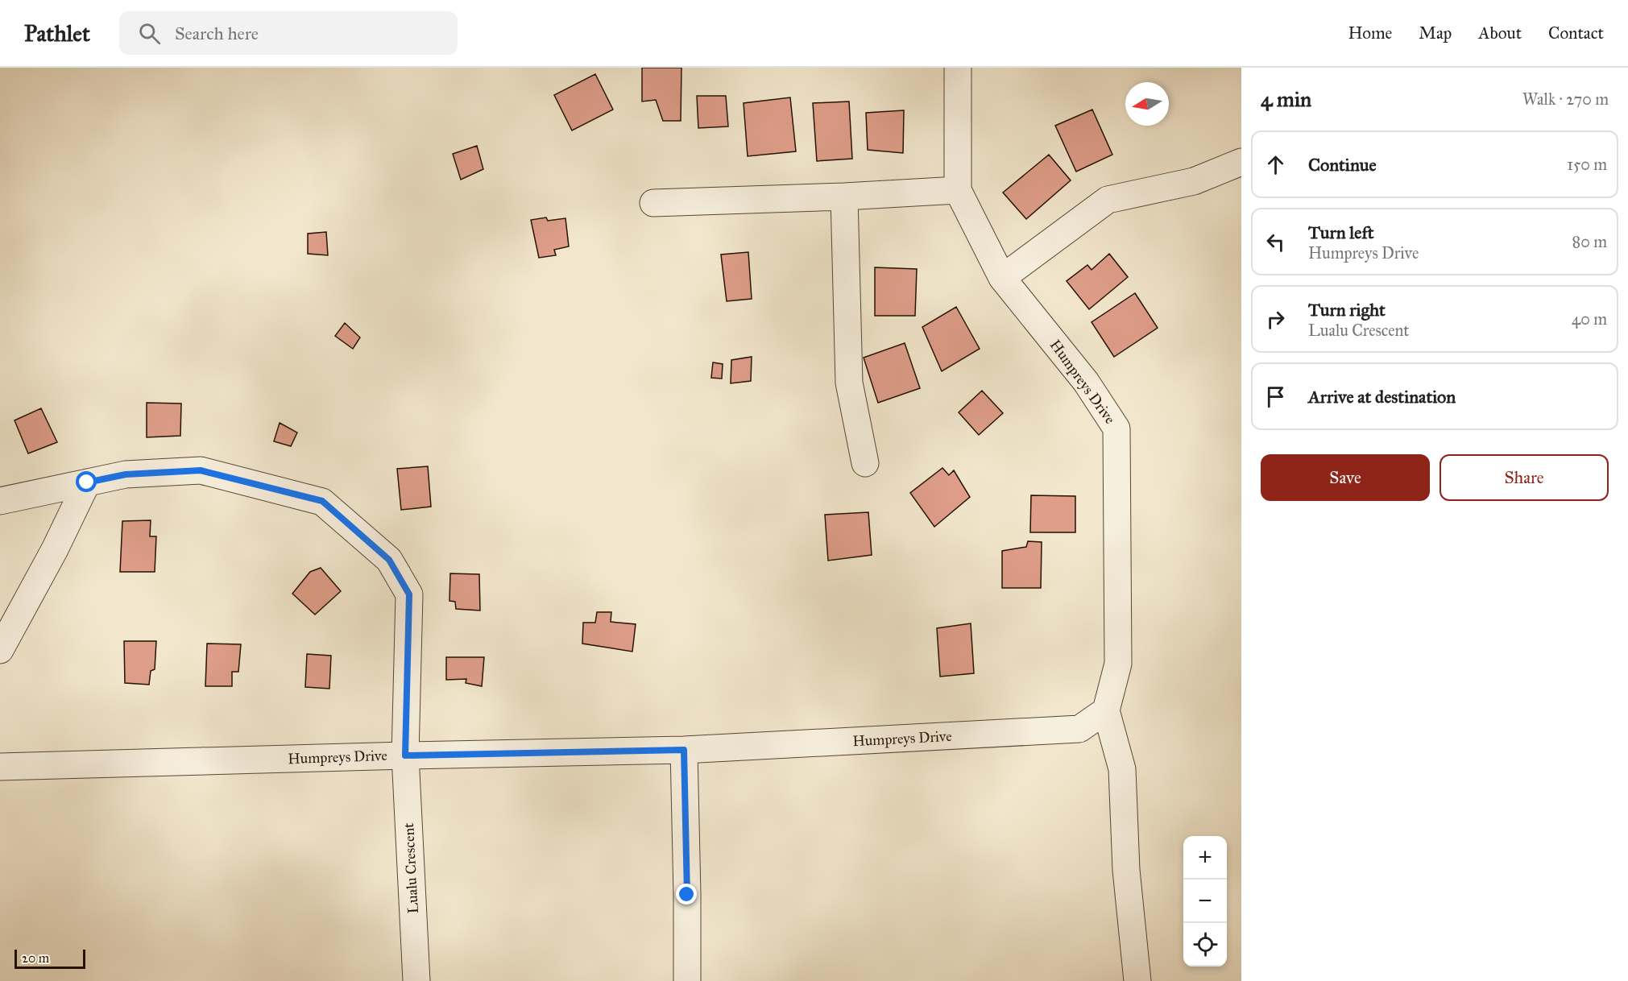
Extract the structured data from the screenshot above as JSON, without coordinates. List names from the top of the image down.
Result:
{
  "streets": {
    "street": ["Humpreys Drive", "Lualu Crescent"]
  },
  "crossings": [
    ["Humpreys Drive", "Lualu Crescent"]
  ],
  "scale_bar": "20 m",
  "north": "left",
  "page": {
    "header": "Pathlet",
    "search": "Search here",
    "nav": [
      "Home",
      "Map",
      "About",
      "Contact"
    ],
    "heading": ["4 min", "Walk · 270 m"],
    "list": [
      ["Continue", "150 m"],
      ["Turn left", "Humpreys Drive", "80 m"],
      ["Turn right", "Lualu Crescent", "40 m"],
      "Arrive at destination"
    ],
    "buttons": ["Save", "Share"],
    "map_buttons": ["+", "−"],
    "scale": "20 m"
  }
}
